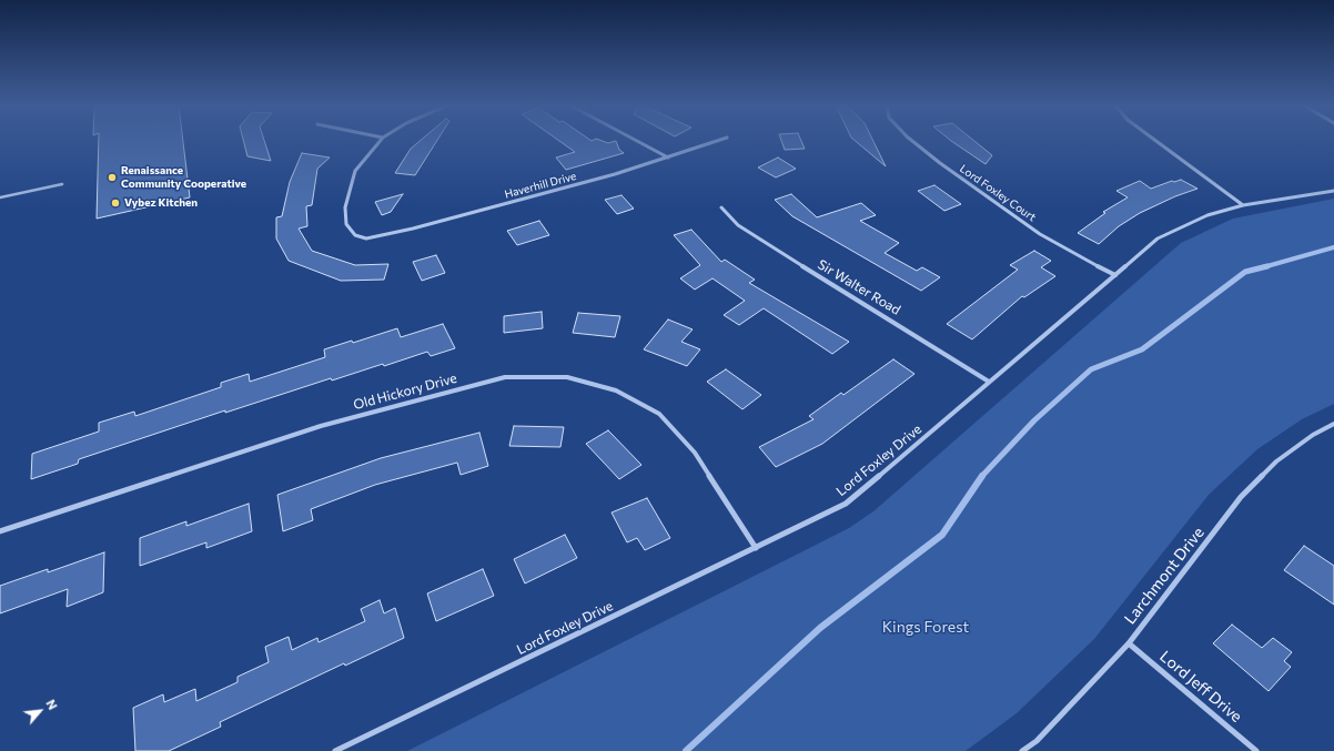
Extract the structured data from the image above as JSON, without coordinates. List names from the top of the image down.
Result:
{
  "streets": {
    "street": [
      "Haverhill Drive",
      "Lord Foxley Court",
      "Sir Walter Road",
      "Old Hickory Drive",
      "Lord Foxley Drive",
      "Larchmont Drive",
      "Lord Jeff Drive"
    ]
  },
  "crossings": [
    ["Lord Foxley Court", "Lord Foxley Drive"],
    ["Sir Walter Road", "Lord Foxley Drive"],
    ["Old Hickory Drive", "Lord Foxley Drive"],
    ["Larchmont Drive", "Lord Jeff Drive"]
  ],
  "parks": ["Kings Forest"],
  "places": ["Renaissance Community Cooperative", "Vybez Kitchen"],
  "north": "top right"
}
